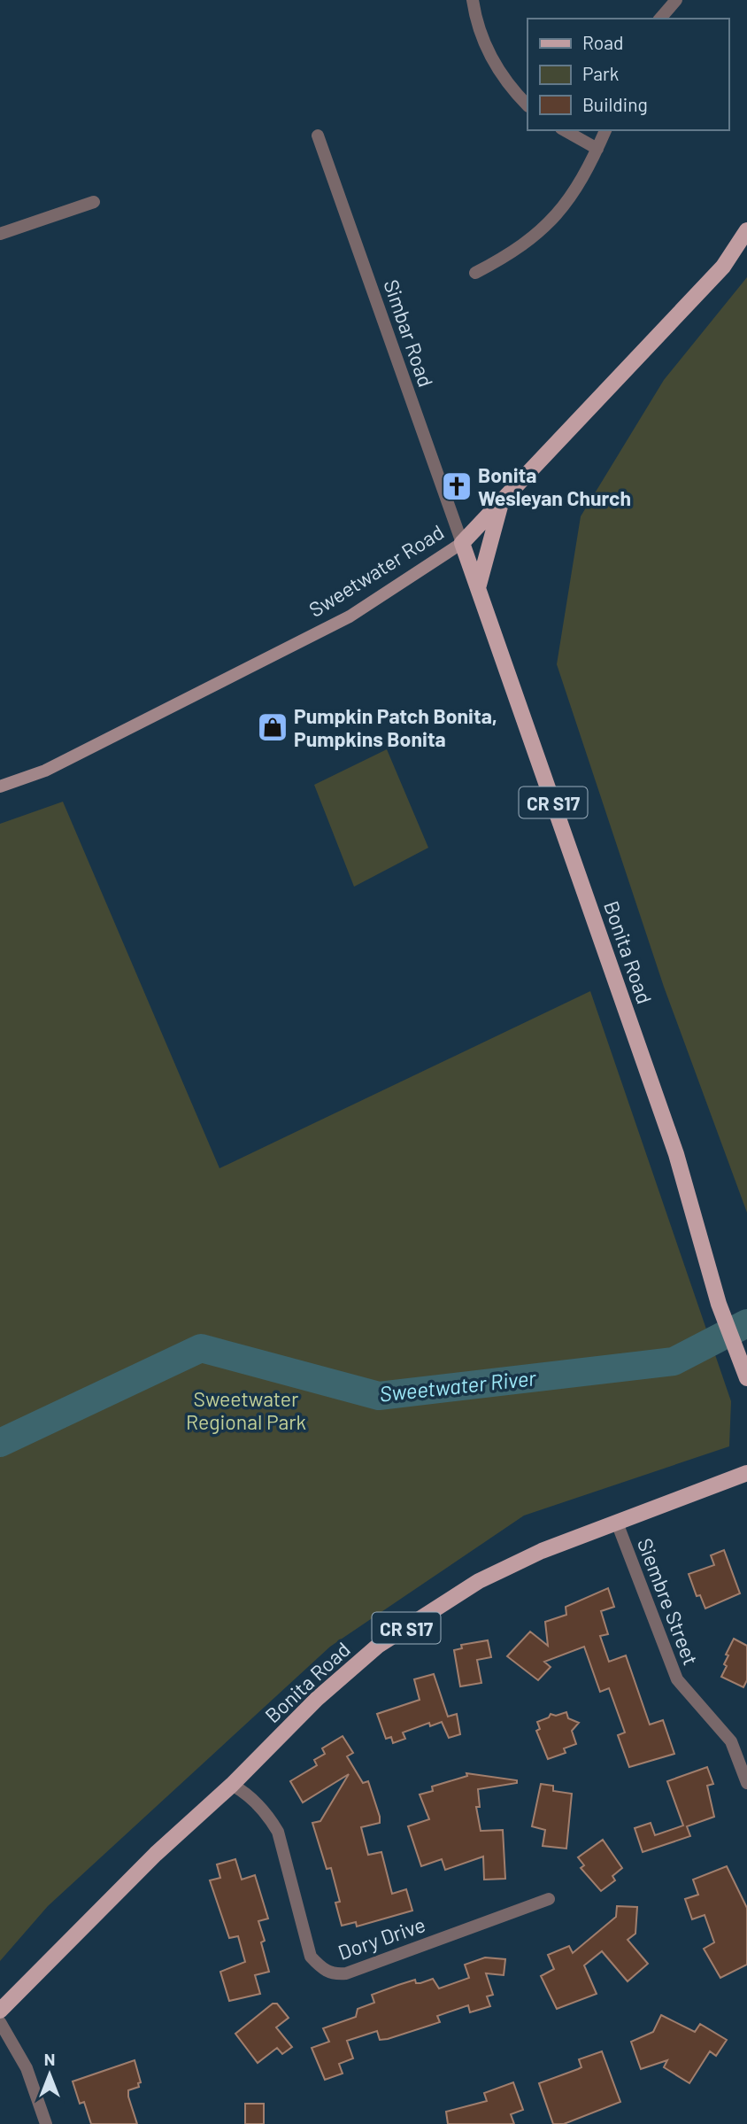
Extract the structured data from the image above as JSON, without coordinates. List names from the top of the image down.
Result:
{
  "streets": {
    "main road": ["Sweetwater Road", "CR S17", "Bonita Road"],
    "street": ["Simbar Road", "Siembre Street", "Dory Drive"]
  },
  "crossings": [
    ["Simbar Road", "Sweetwater Road"],
    ["Simbar Road", "Bonita Road"],
    ["Sweetwater Road", "Bonita Road"],
    ["Bonita Road", "Siembre Street"],
    ["Bonita Road", "Dory Drive"]
  ],
  "water": ["Sweetwater River"],
  "parks": ["Sweetwater Regional Park"],
  "places": {
    "church": ["Bonita Wesleyan Church"],
    "shop": ["Pumpkin Patch Bonita, Pumpkins Bonita"]
  },
  "legend": ["Road", "Park", "Building"],
  "north": "top"
}
